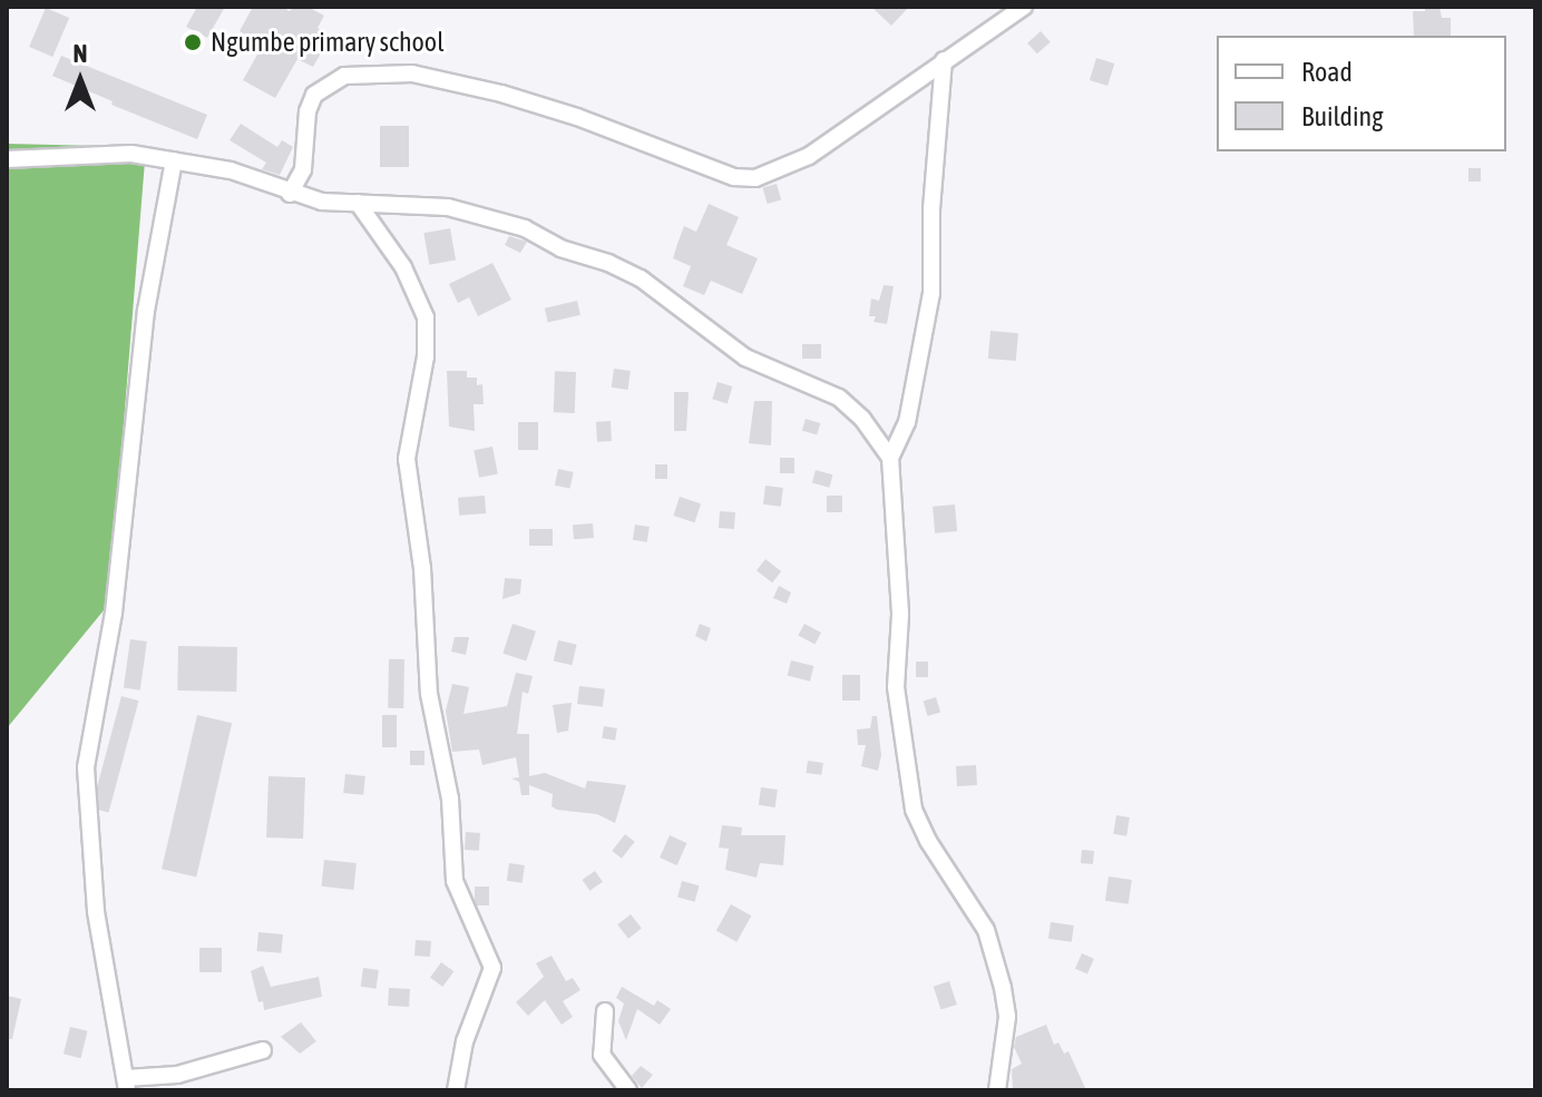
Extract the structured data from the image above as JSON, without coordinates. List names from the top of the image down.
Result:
{
  "places": ["Ngumbe primary school"],
  "legend": ["Road", "Building"],
  "north": "top"
}
